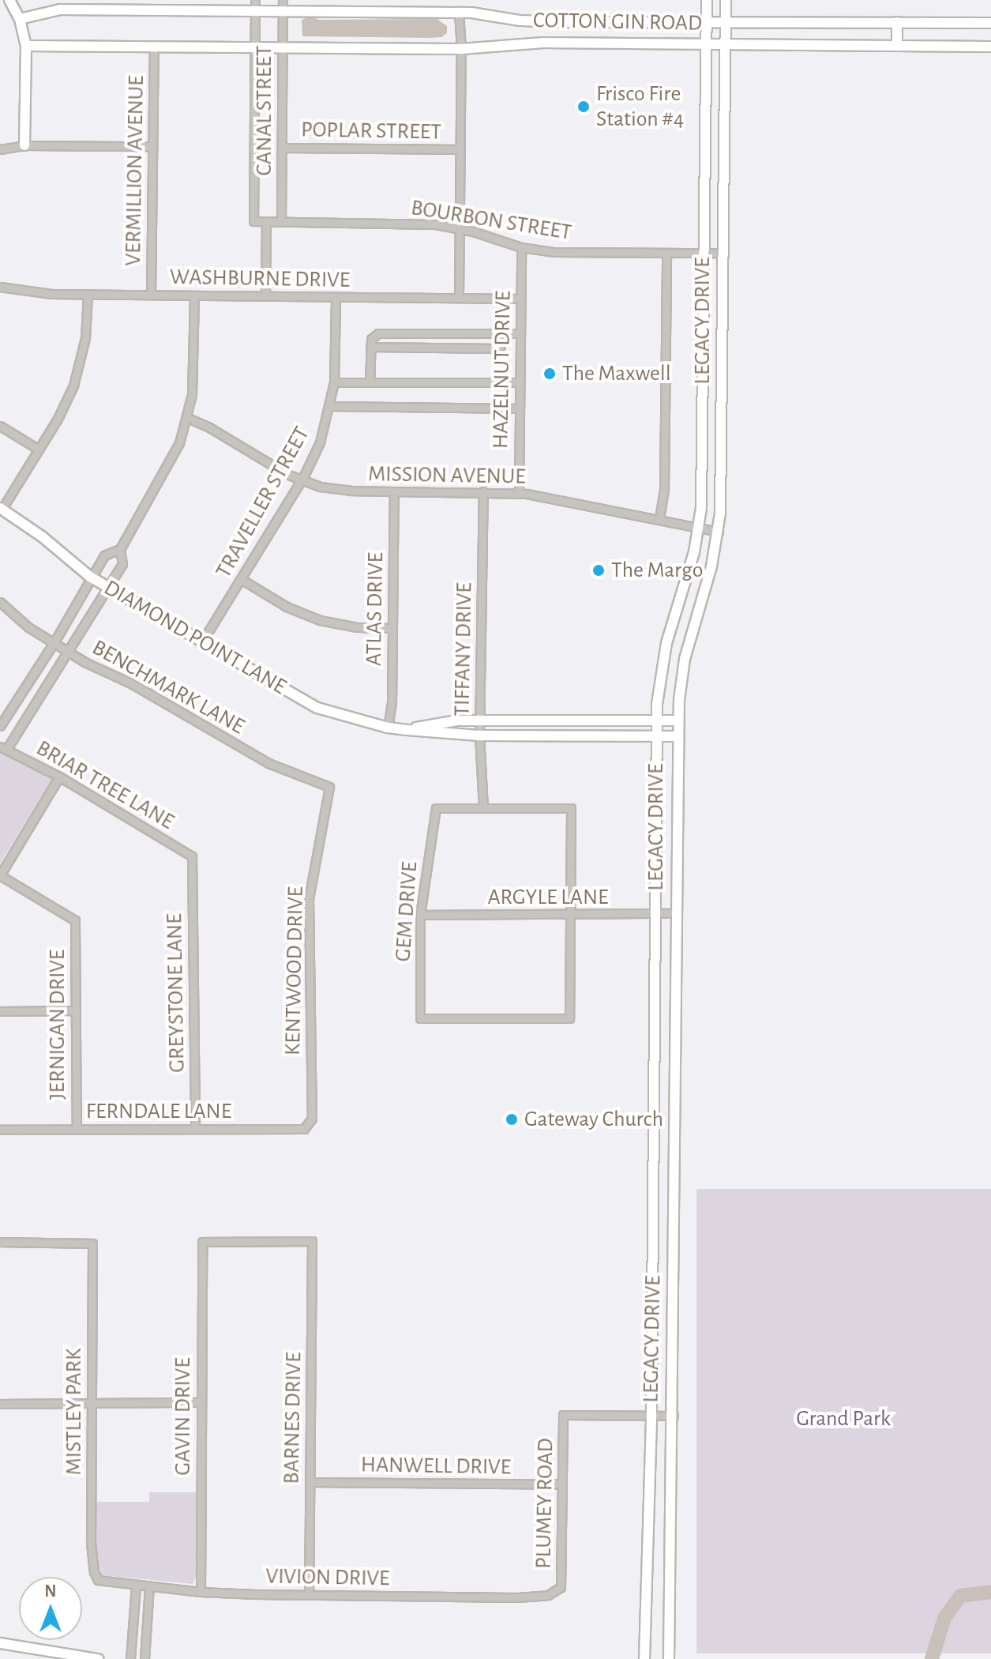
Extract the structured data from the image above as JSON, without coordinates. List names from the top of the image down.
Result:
{
  "streets": {
    "main road": ["COTTON GIN ROAD", "LEGACY DRIVE", "DIAMOND POINT LANE"],
    "street": [
      "CANAL STREET",
      "POPLAR STREET",
      "VERMILLION AVENUE",
      "BOURBON STREET",
      "WASHBURNE DRIVE",
      "HAZELNUT DRIVE",
      "MISSION AVENUE",
      "TRAVELLER STREET",
      "ATLAS DRIVE",
      "TIFFANY DRIVE",
      "BENCHMARK LANE",
      "BRIAR TREE LANE",
      "ARGYLE LANE",
      "GEM DRIVE",
      "KENTWOOD DRIVE",
      "GREYSTONE LANE",
      "JERNIGAN DRIVE",
      "FERNDALE LANE",
      "MISTLEY PARK",
      "GAVIN DRIVE",
      "BARNES DRIVE",
      "HANWELL DRIVE",
      "PLUMEY ROAD",
      "VIVION DRIVE"
    ]
  },
  "crossings": [
    ["COTTON GIN ROAD", "CANAL STREET"],
    ["COTTON GIN ROAD", "VERMILLION AVENUE"],
    ["COTTON GIN ROAD", "LEGACY DRIVE"],
    ["CANAL STREET", "POPLAR STREET"],
    ["CANAL STREET", "BOURBON STREET"],
    ["VERMILLION AVENUE", "WASHBURNE DRIVE"],
    ["BOURBON STREET", "LEGACY DRIVE"],
    ["BOURBON STREET", "HAZELNUT DRIVE"],
    ["WASHBURNE DRIVE", "HAZELNUT DRIVE"],
    ["WASHBURNE DRIVE", "TRAVELLER STREET"],
    ["LEGACY DRIVE", "MISSION AVENUE"],
    ["LEGACY DRIVE", "DIAMOND POINT LANE"],
    ["LEGACY DRIVE", "ARGYLE LANE"],
    ["LEGACY DRIVE", "PLUMEY ROAD"],
    ["HAZELNUT DRIVE", "MISSION AVENUE"],
    ["MISSION AVENUE", "TRAVELLER STREET"],
    ["MISSION AVENUE", "ATLAS DRIVE"],
    ["MISSION AVENUE", "TIFFANY DRIVE"],
    ["TRAVELLER STREET", "DIAMOND POINT LANE"],
    ["ATLAS DRIVE", "DIAMOND POINT LANE"],
    ["DIAMOND POINT LANE", "TIFFANY DRIVE"],
    ["TIFFANY DRIVE", "GEM DRIVE"],
    ["BENCHMARK LANE", "KENTWOOD DRIVE"],
    ["BRIAR TREE LANE", "GREYSTONE LANE"],
    ["ARGYLE LANE", "GEM DRIVE"],
    ["KENTWOOD DRIVE", "FERNDALE LANE"],
    ["GREYSTONE LANE", "FERNDALE LANE"],
    ["JERNIGAN DRIVE", "FERNDALE LANE"],
    ["MISTLEY PARK", "VIVION DRIVE"],
    ["GAVIN DRIVE", "BARNES DRIVE"],
    ["GAVIN DRIVE", "VIVION DRIVE"],
    ["BARNES DRIVE", "HANWELL DRIVE"],
    ["BARNES DRIVE", "VIVION DRIVE"],
    ["HANWELL DRIVE", "PLUMEY ROAD"],
    ["PLUMEY ROAD", "VIVION DRIVE"]
  ],
  "parks": ["Grand Park"],
  "places": [
    "Frisco Fire Station #4",
    "The Maxwell",
    "The Margo",
    "Gateway Church"
  ],
  "north": "top"
}
